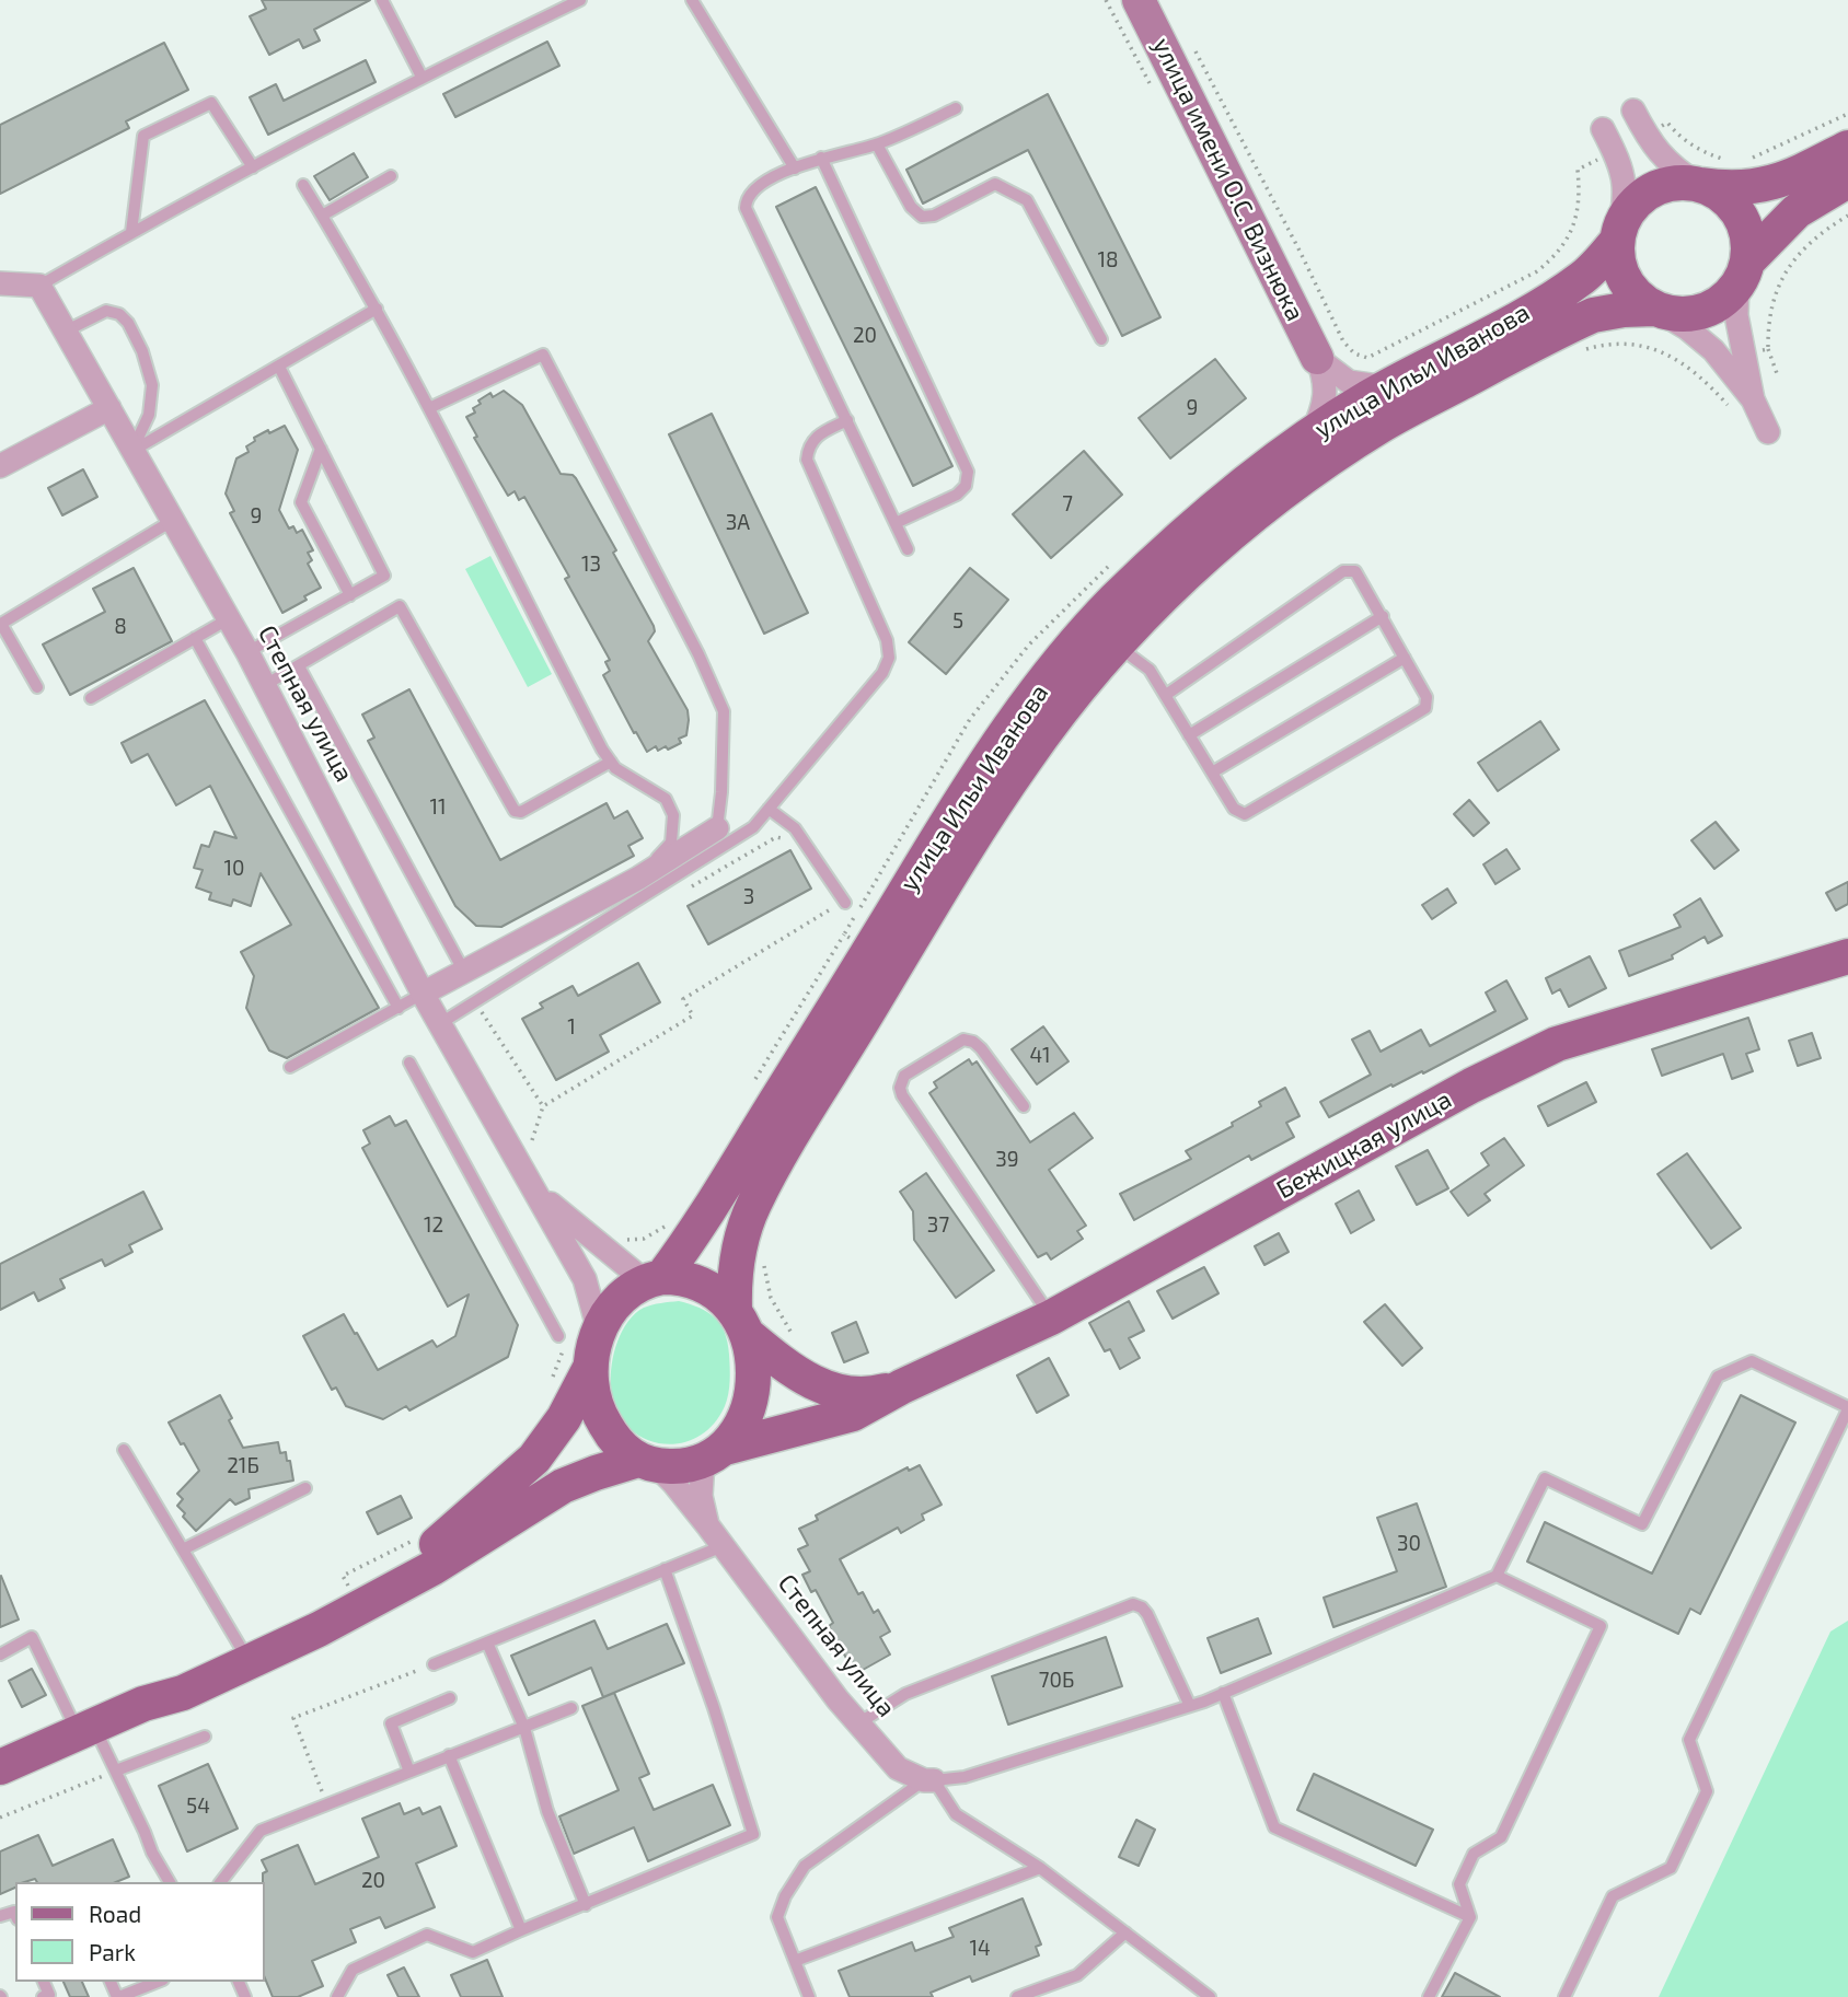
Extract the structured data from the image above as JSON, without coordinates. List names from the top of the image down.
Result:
{
  "streets": {
    "main road": ["улица Ильи Иванова", "Бежицкая улица"],
    "street": ["улица имени О.С. Визнюка", "Степная улица"]
  },
  "crossings": [
    ["улица Ильи Иванова", "Степная улица"]
  ],
  "house_numbers": [
    "18",
    "20",
    "9",
    "7",
    "9",
    "3А",
    "13",
    "5",
    "8",
    "11",
    "10",
    "3",
    "1",
    "41",
    "39",
    "12",
    "37",
    "21Б",
    "30",
    "70Б",
    "54",
    "20",
    "14"
  ],
  "legend": ["Road", "Park"]
}
